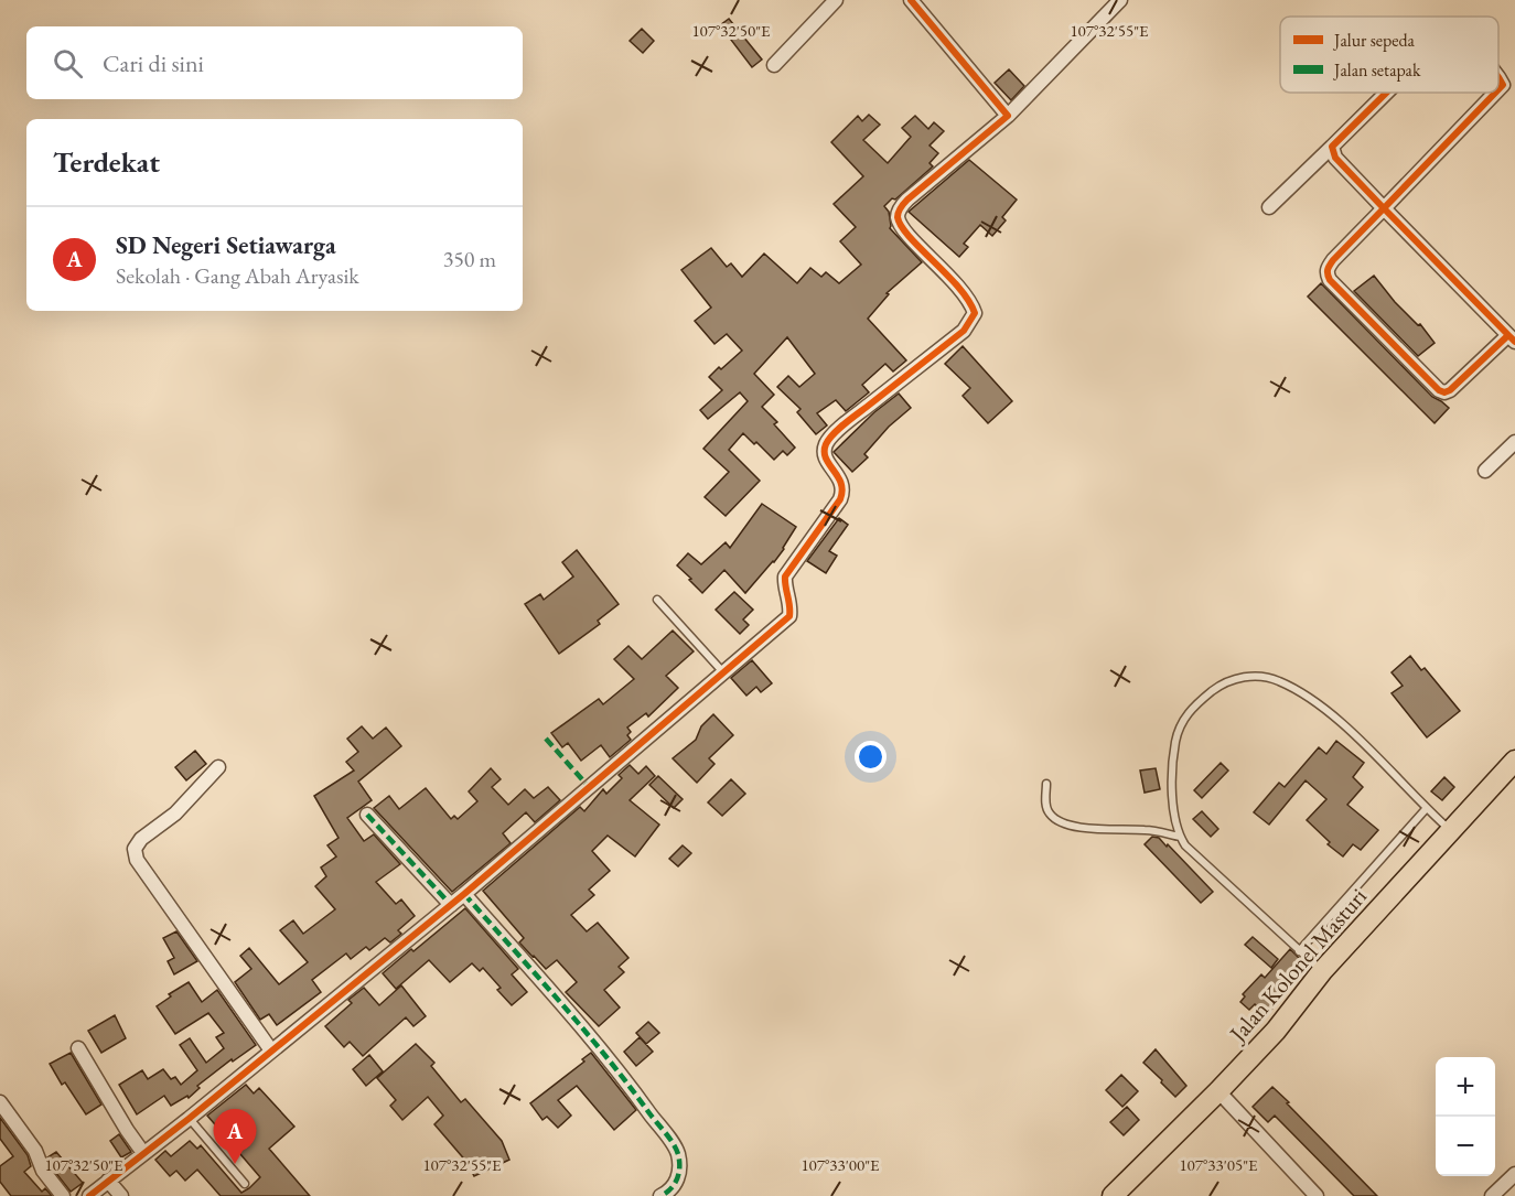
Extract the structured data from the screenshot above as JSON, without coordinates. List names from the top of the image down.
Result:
{
  "streets": {
    "main road": ["Jalan Kolonel Masturi"]
  },
  "legend": ["Jalur sepeda", "Jalan setapak"],
  "page": {
    "search": "Cari di sini",
    "heading": "Terdekat",
    "list": [
      {
        "mark": "A",
        "name": "SD Negeri Setiawarga",
        "note": "Sekolah · Gang Abah Aryasik",
        "value": "350 m"
      }
    ],
    "map_buttons": ["+", "−"],
    "pins": "A"
  },
  "coordinates": [
    "107°32'50\"E",
    "107°32'55\"E",
    "107°33'00\"E",
    "107°33'05\"E"
  ]
}
